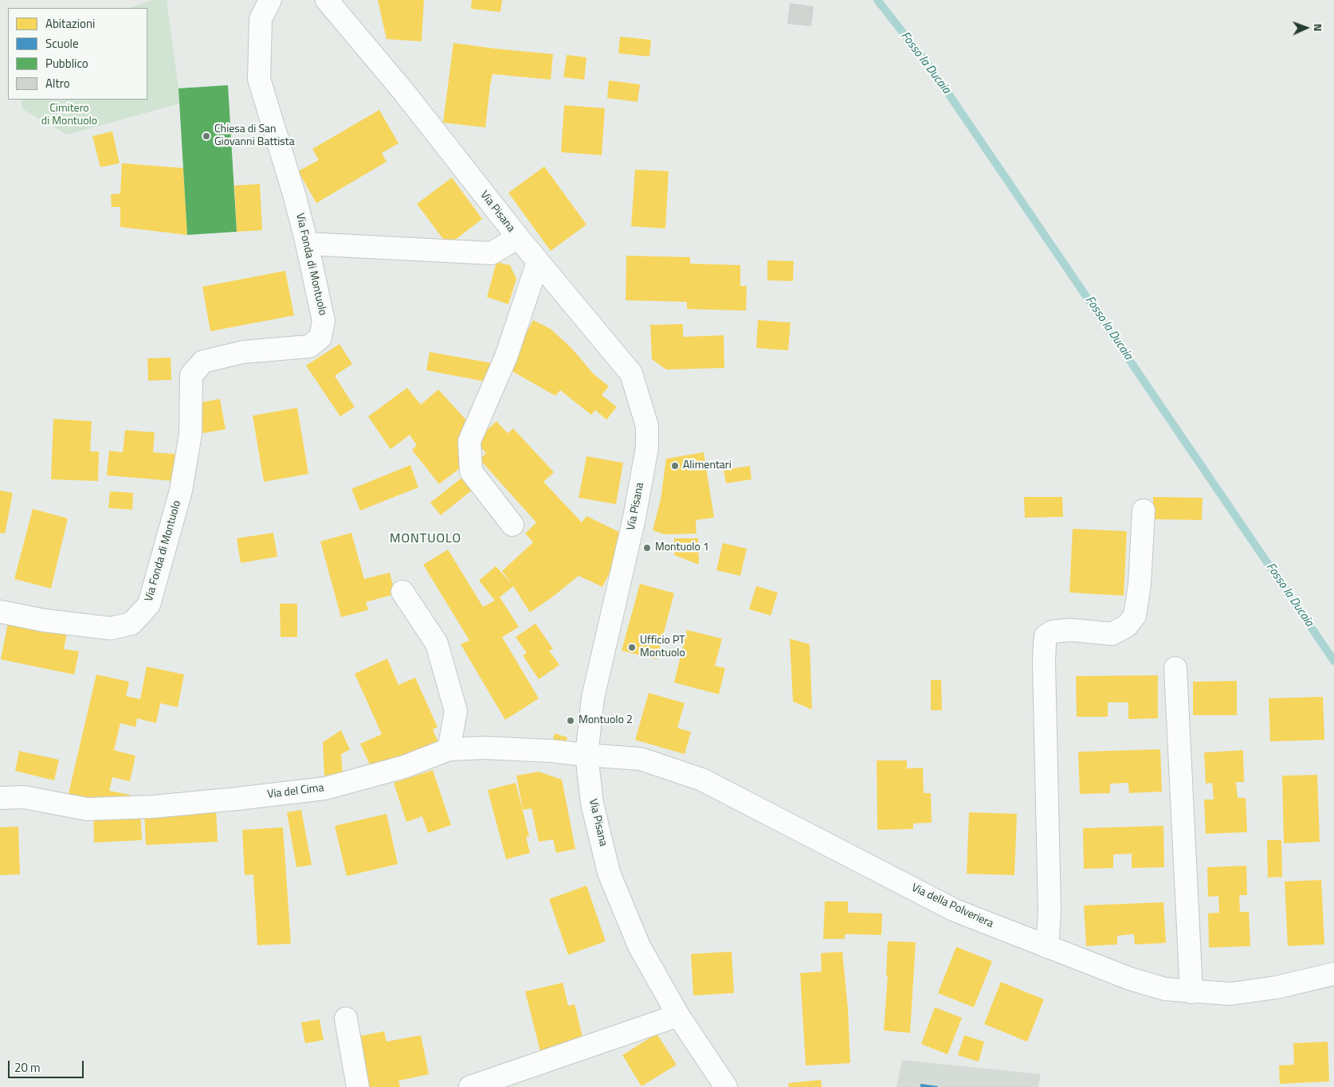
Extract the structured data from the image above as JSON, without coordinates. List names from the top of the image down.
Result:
{
  "streets": {
    "street": [
      "Via Pisana",
      "Via Fonda di Montuolo",
      "Via del Cima",
      "Via della Polveriera"
    ]
  },
  "crossings": [
    ["Via Pisana", "Via del Cima"],
    ["Via Pisana", "Via della Polveriera"],
    ["Via del Cima", "Via della Polveriera"]
  ],
  "districts": ["MONTUOLO"],
  "water": ["Fosso la Ducaia"],
  "parks": ["Cimitero di Montuolo"],
  "places": [
    "Chiesa di San Giovanni Battista",
    "Alimentari",
    "Montuolo 1",
    "Ufficio PT Montuolo",
    "Montuolo 2"
  ],
  "legend": [
    "Abitazioni",
    "Scuole",
    "Pubblico",
    "Altro"
  ],
  "scale_bar": "20 m",
  "north": "right"
}
